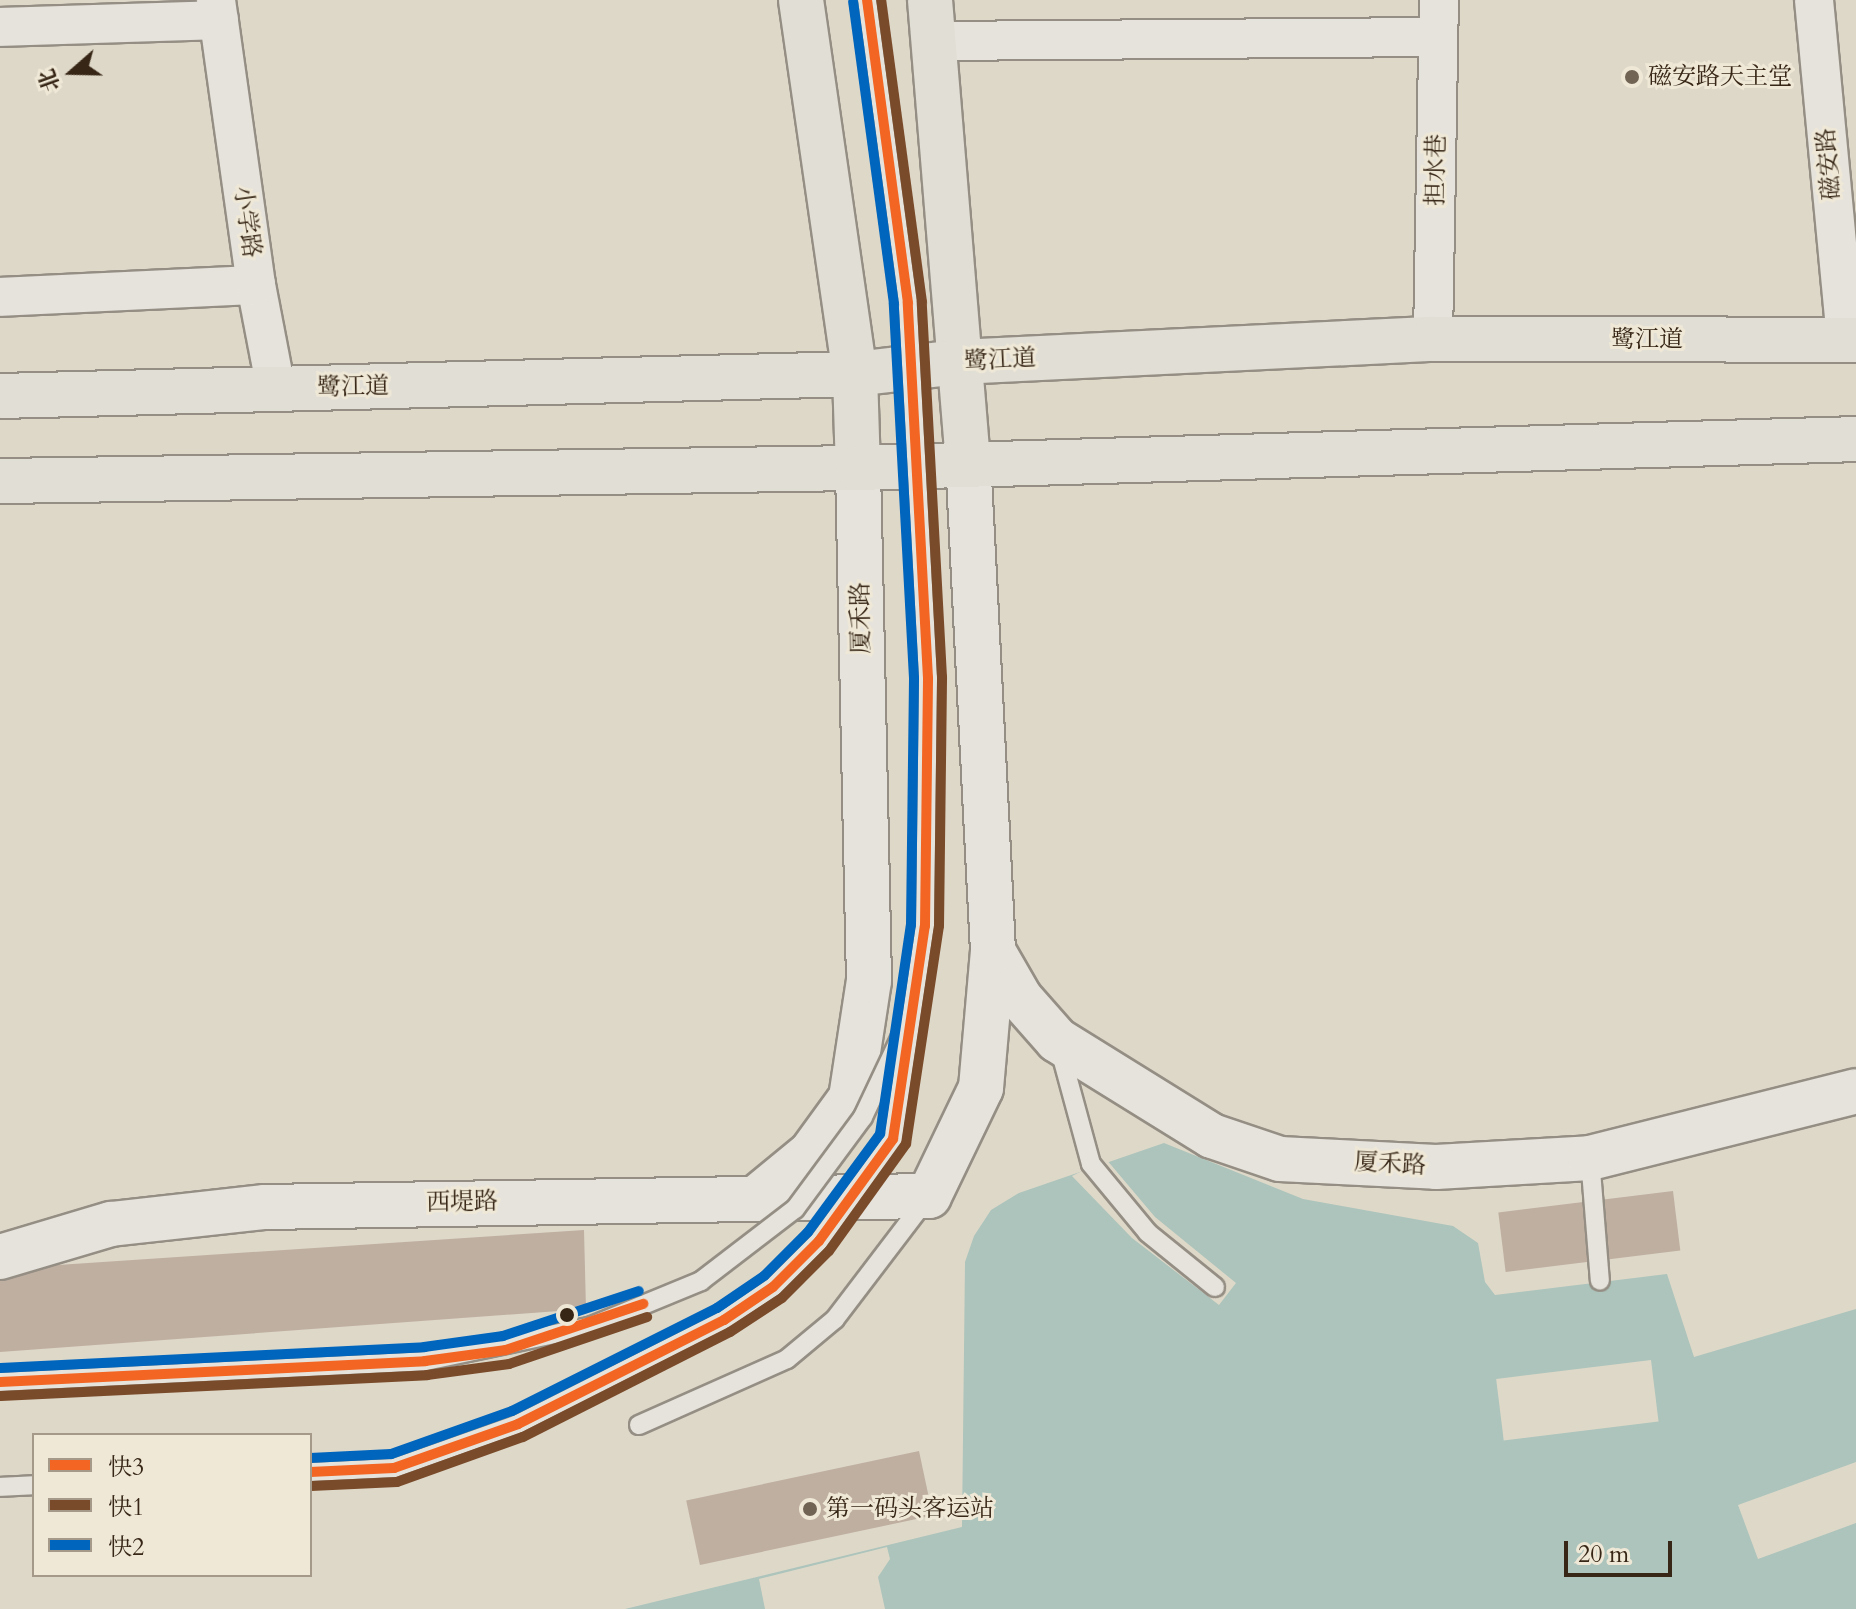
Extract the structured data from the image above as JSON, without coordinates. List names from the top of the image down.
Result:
{
  "streets": {
    "main road": ["鹭江道", "厦禾路"],
    "street": [
      "磁安路",
      "担水巷",
      "小学路",
      "西堤路"
    ]
  },
  "crossings": [
    ["磁安路", "鹭江道"],
    ["担水巷", "鹭江道"],
    ["鹭江道", "厦禾路"],
    ["厦禾路", "西堤路"]
  ],
  "places": ["磁安路天主堂", "第一码头客运站"],
  "lines": ["transit line 快3", "transit line 快1", "transit line 快2"],
  "legend": ["快3", "快1", "快2"],
  "scale_bar": "20 m",
  "north": "left"
}
